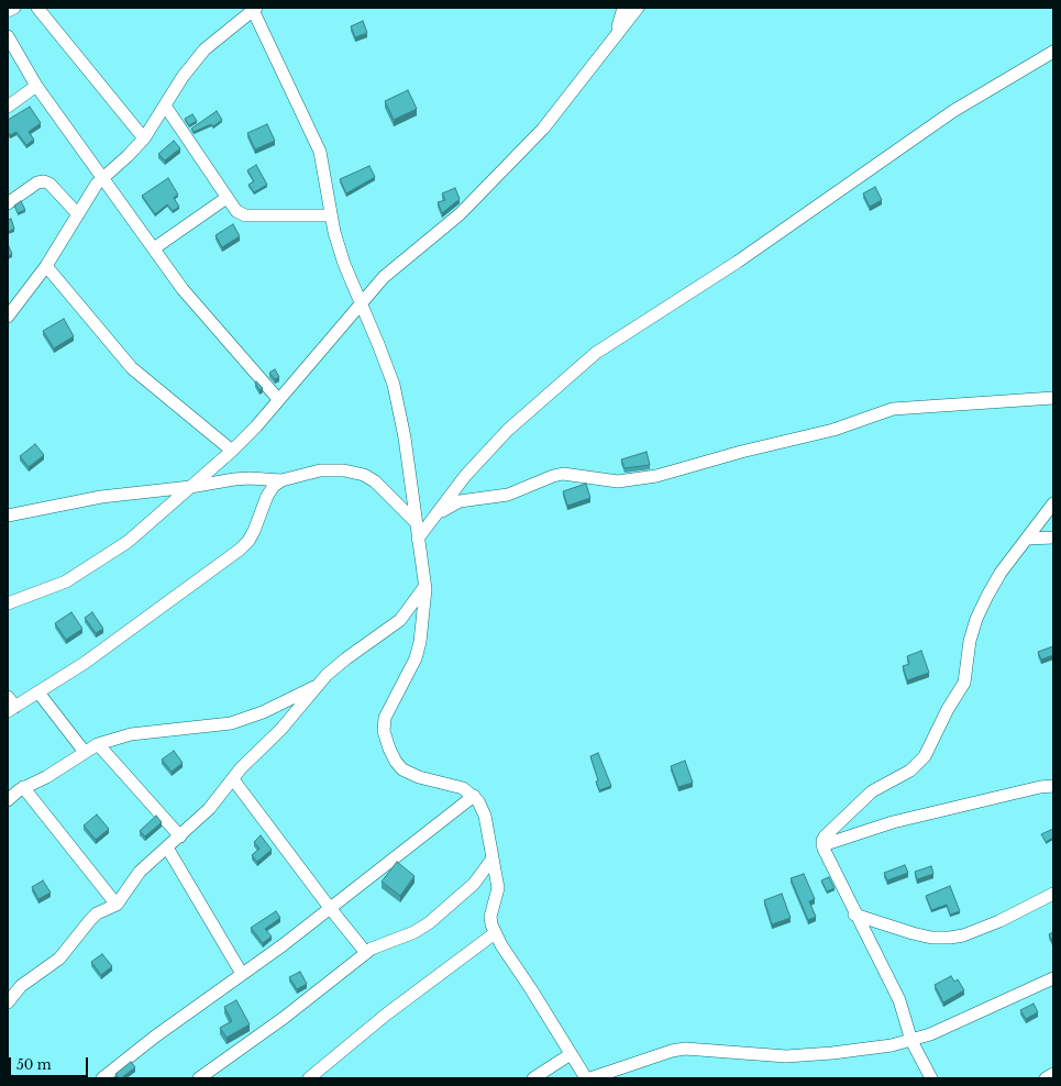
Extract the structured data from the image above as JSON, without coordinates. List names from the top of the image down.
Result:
{
  "scale_bar": "50 m"
}
